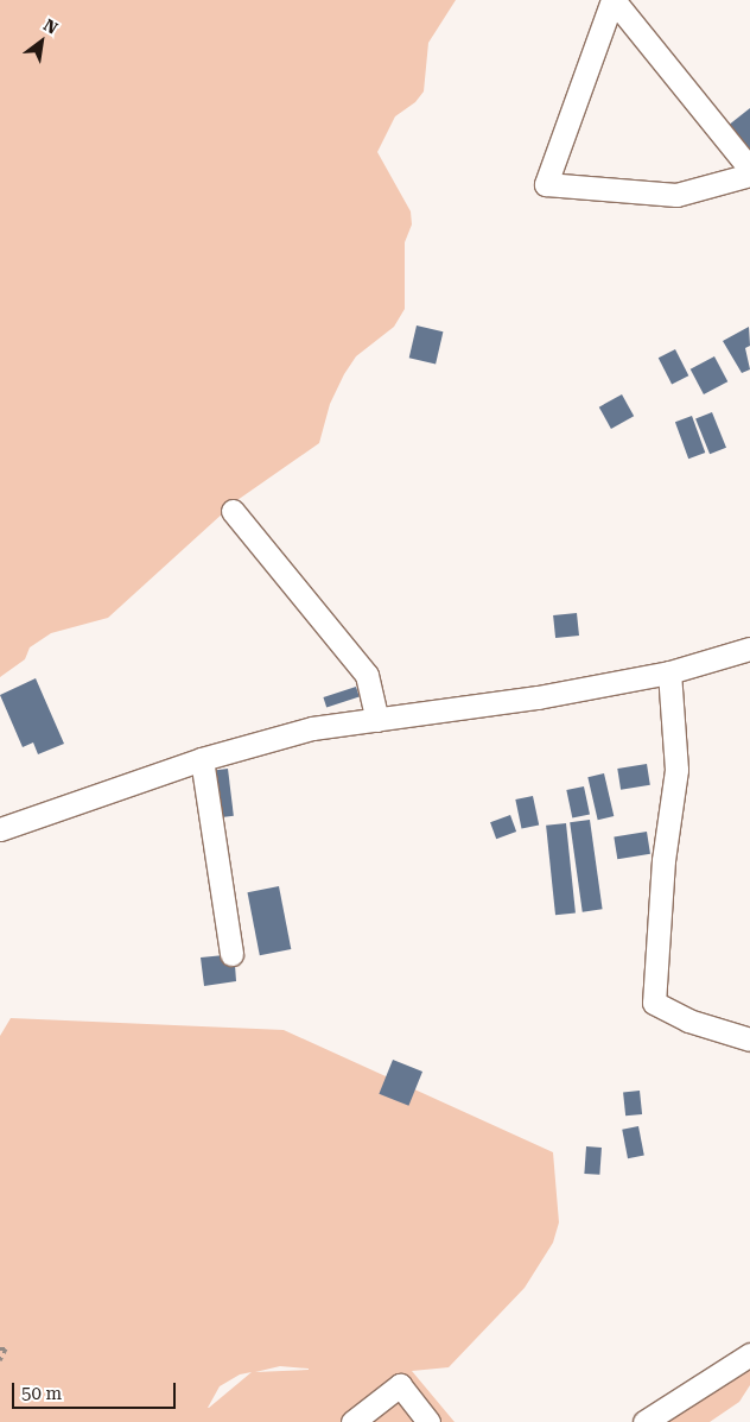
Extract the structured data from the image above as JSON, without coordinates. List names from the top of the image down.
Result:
{
  "scale_bar": "50 m",
  "north": "top right"
}
